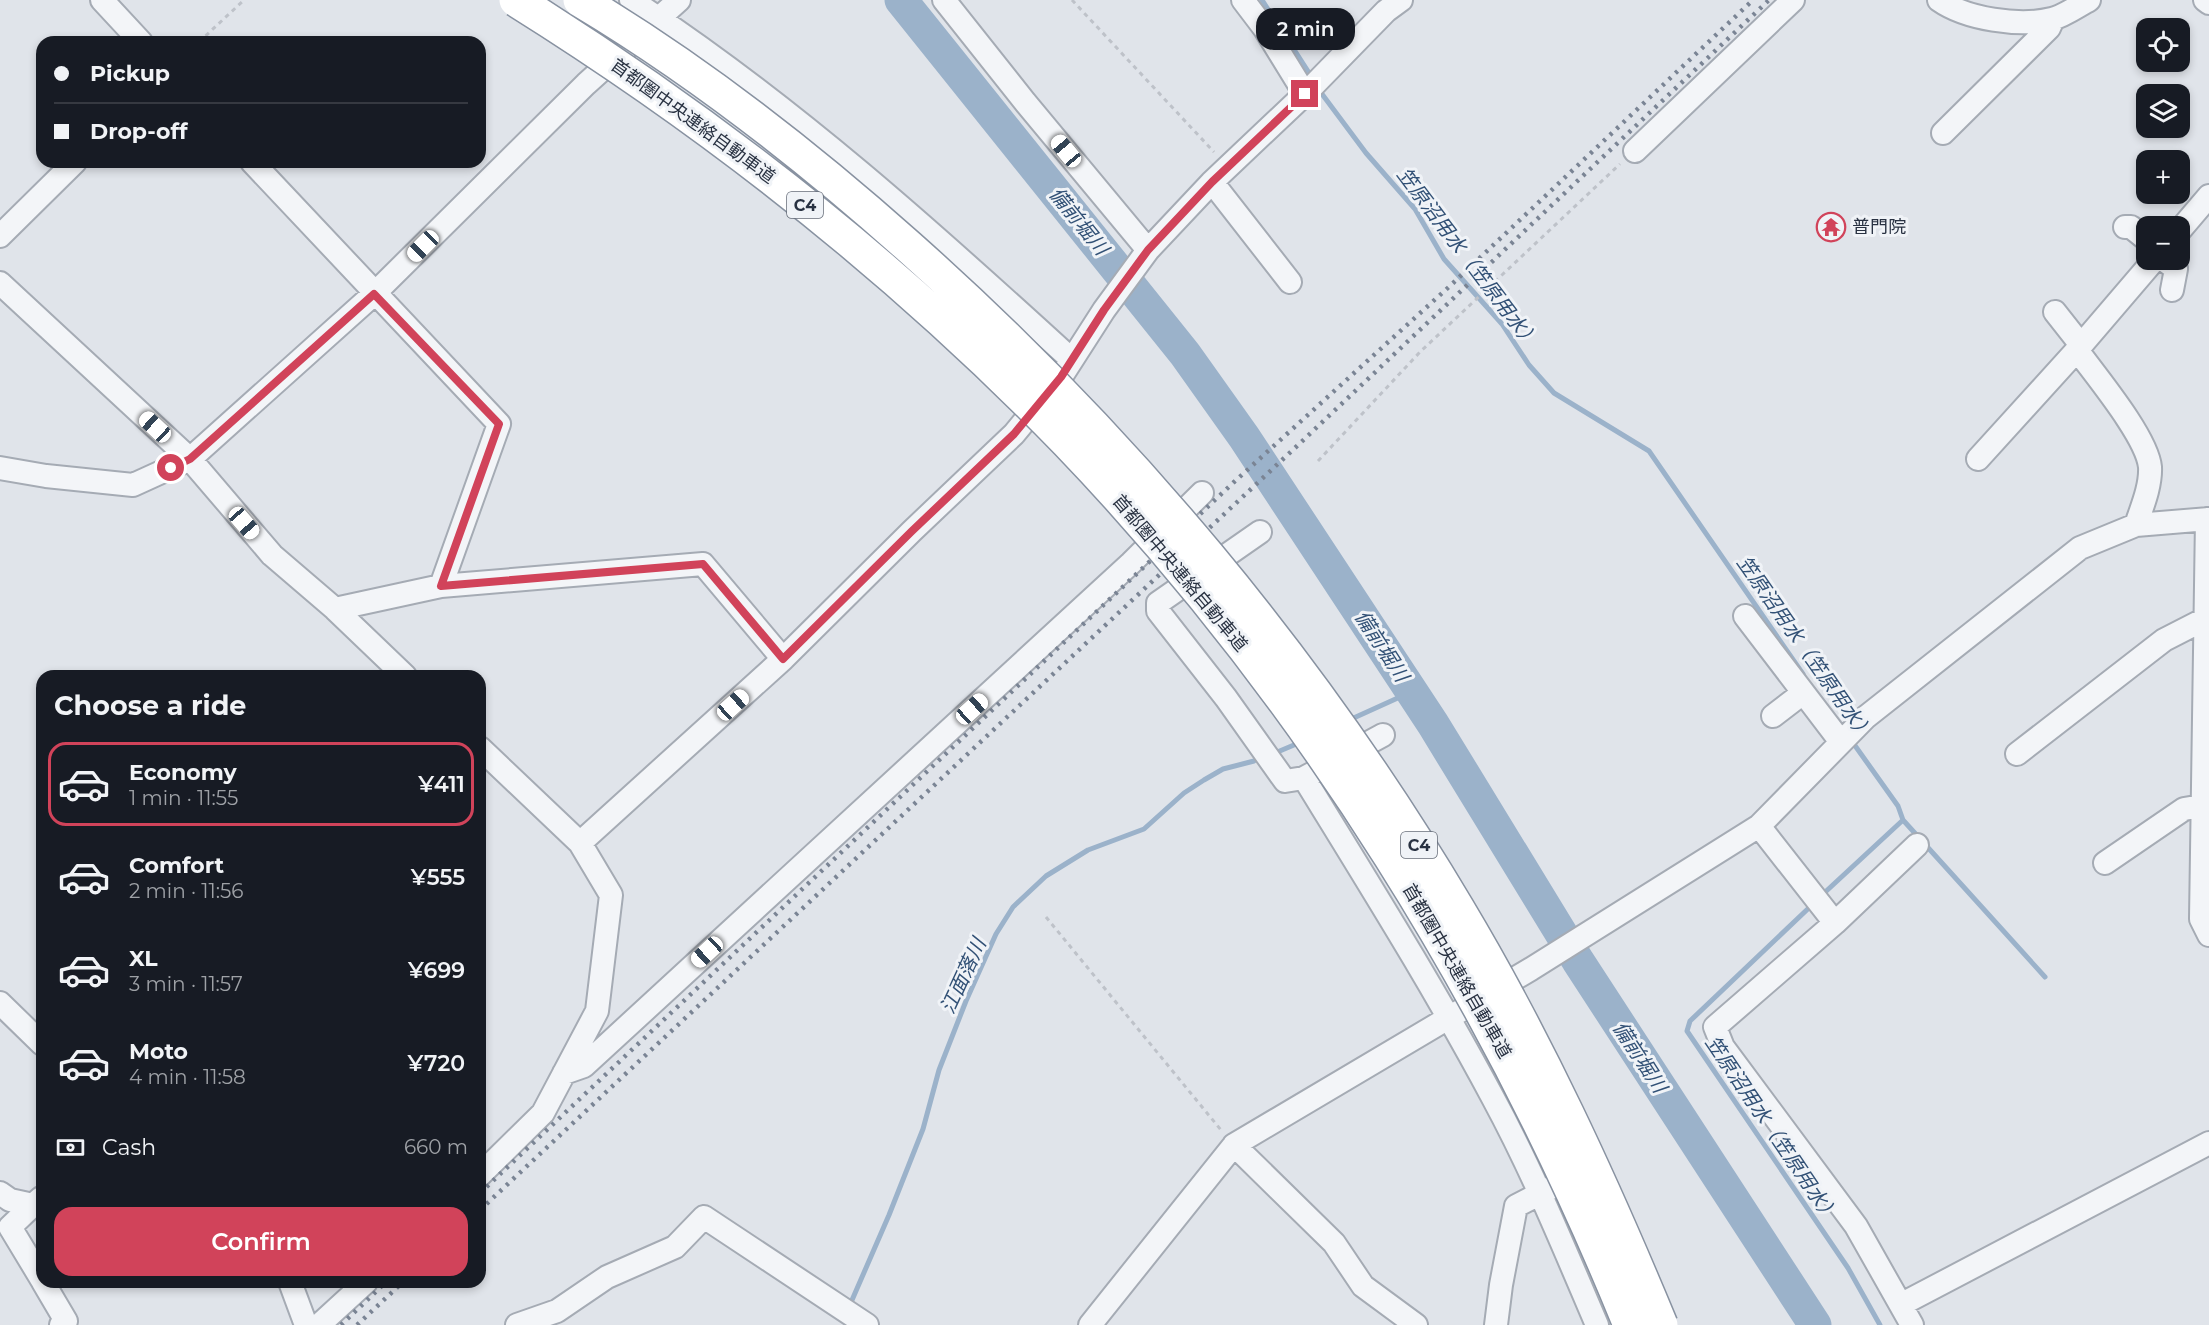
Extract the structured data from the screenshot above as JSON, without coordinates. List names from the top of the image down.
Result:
{
  "streets": {
    "highway": ["首都圏中央連絡自動車道", "C4"]
  },
  "water": ["備前堀川", "笠原沼用水（笠原用水）", "江面落川"],
  "places": {
    "temple": ["普門院"]
  },
  "page": {
    "bubble": "2 min",
    "map_buttons": ["+", "−"],
    "banner": ["Pickup", "Drop-off"],
    "heading": "Choose a ride",
    "list": [
      {
        "name": "Economy",
        "note": "1 min · 11:55",
        "value": "¥411"
      },
      {
        "name": "Comfort",
        "note": "2 min · 11:56",
        "value": "¥555"
      },
      {
        "name": "XL",
        "note": "3 min · 11:57",
        "value": "¥699"
      },
      {
        "name": "Moto",
        "note": "4 min · 11:58",
        "value": "¥720"
      }
    ],
    "pay": ["Cash", "660 m"],
    "buttons": "Confirm"
  }
}
